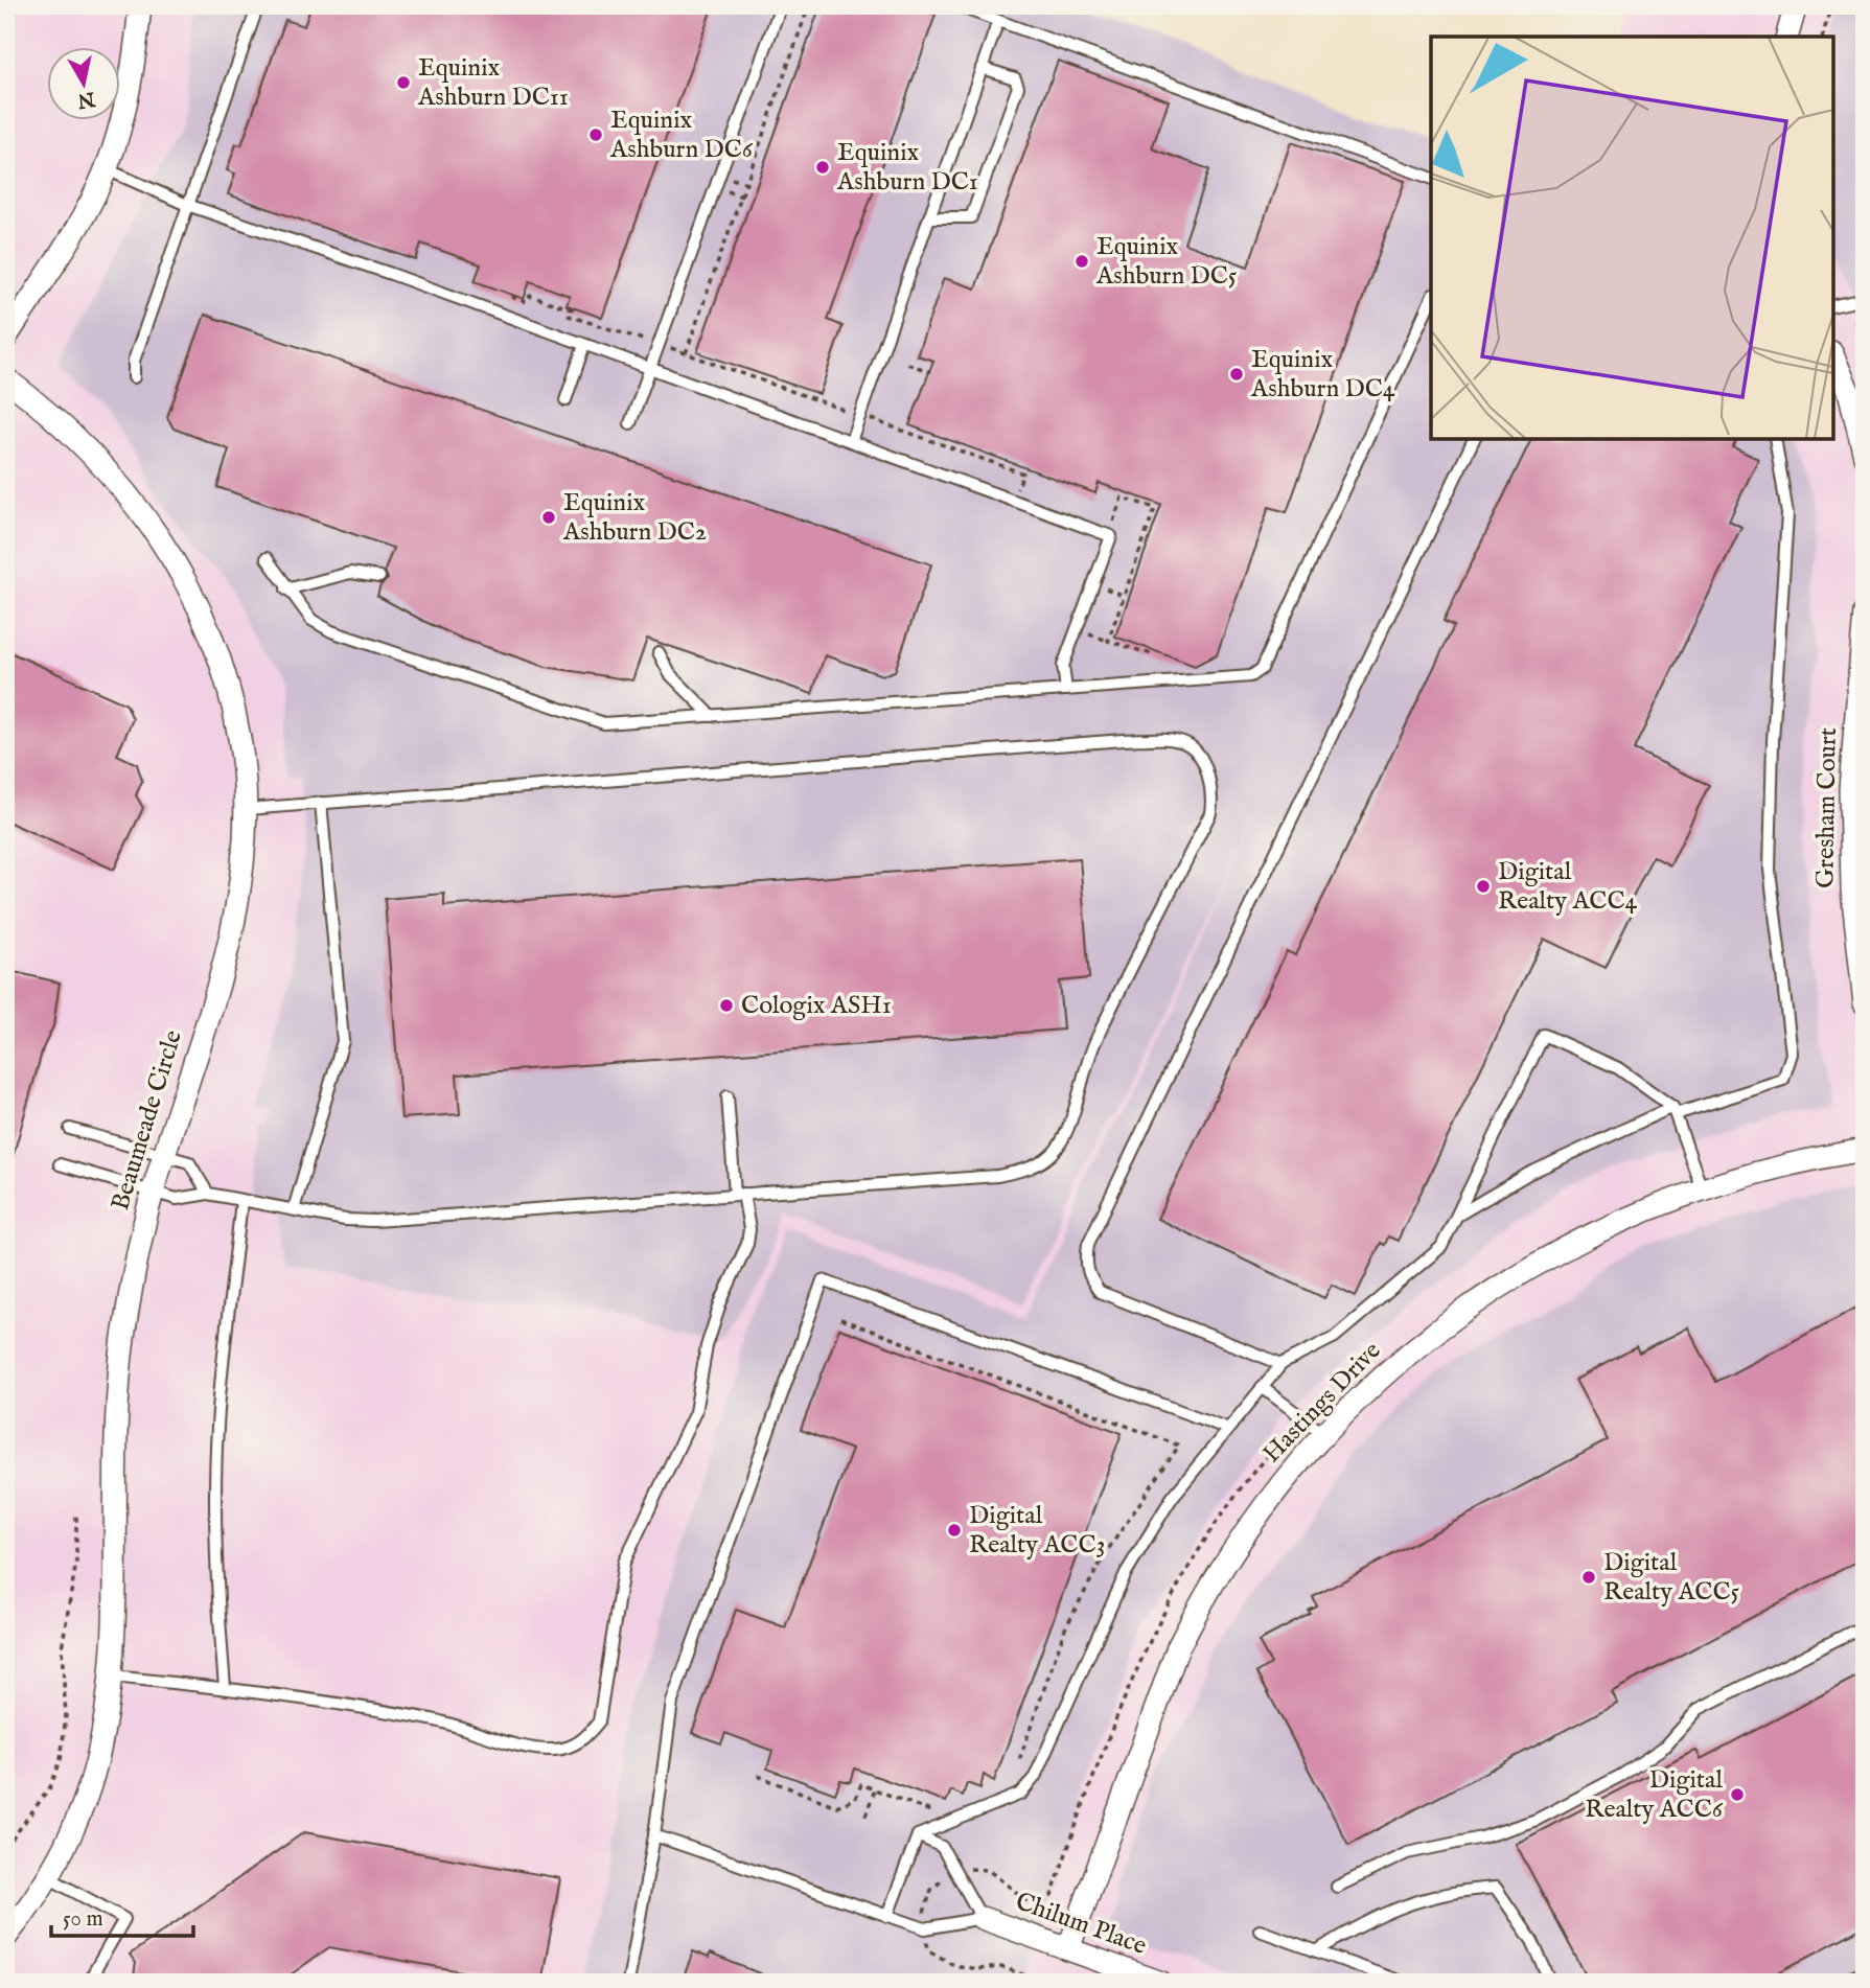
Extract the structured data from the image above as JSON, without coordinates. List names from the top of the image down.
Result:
{
  "streets": {
    "street": [
      "Gresham Court",
      "Beaumeade Circle",
      "Hastings Drive",
      "Chilum Place"
    ]
  },
  "crossings": [
    ["Hastings Drive", "Chilum Place"]
  ],
  "places": [
    "Equinix Ashburn DC11",
    "Equinix Ashburn DC6",
    "Equinix Ashburn DC1",
    "Equinix Ashburn DC5",
    "Equinix Ashburn DC4",
    "Equinix Ashburn DC2",
    "Digital Realty ACC4",
    "Cologix ASH1",
    "Digital Realty ACC3",
    "Digital Realty ACC5",
    "Digital Realty ACC6"
  ],
  "scale_bar": "50 m",
  "north": "bottom"
}
